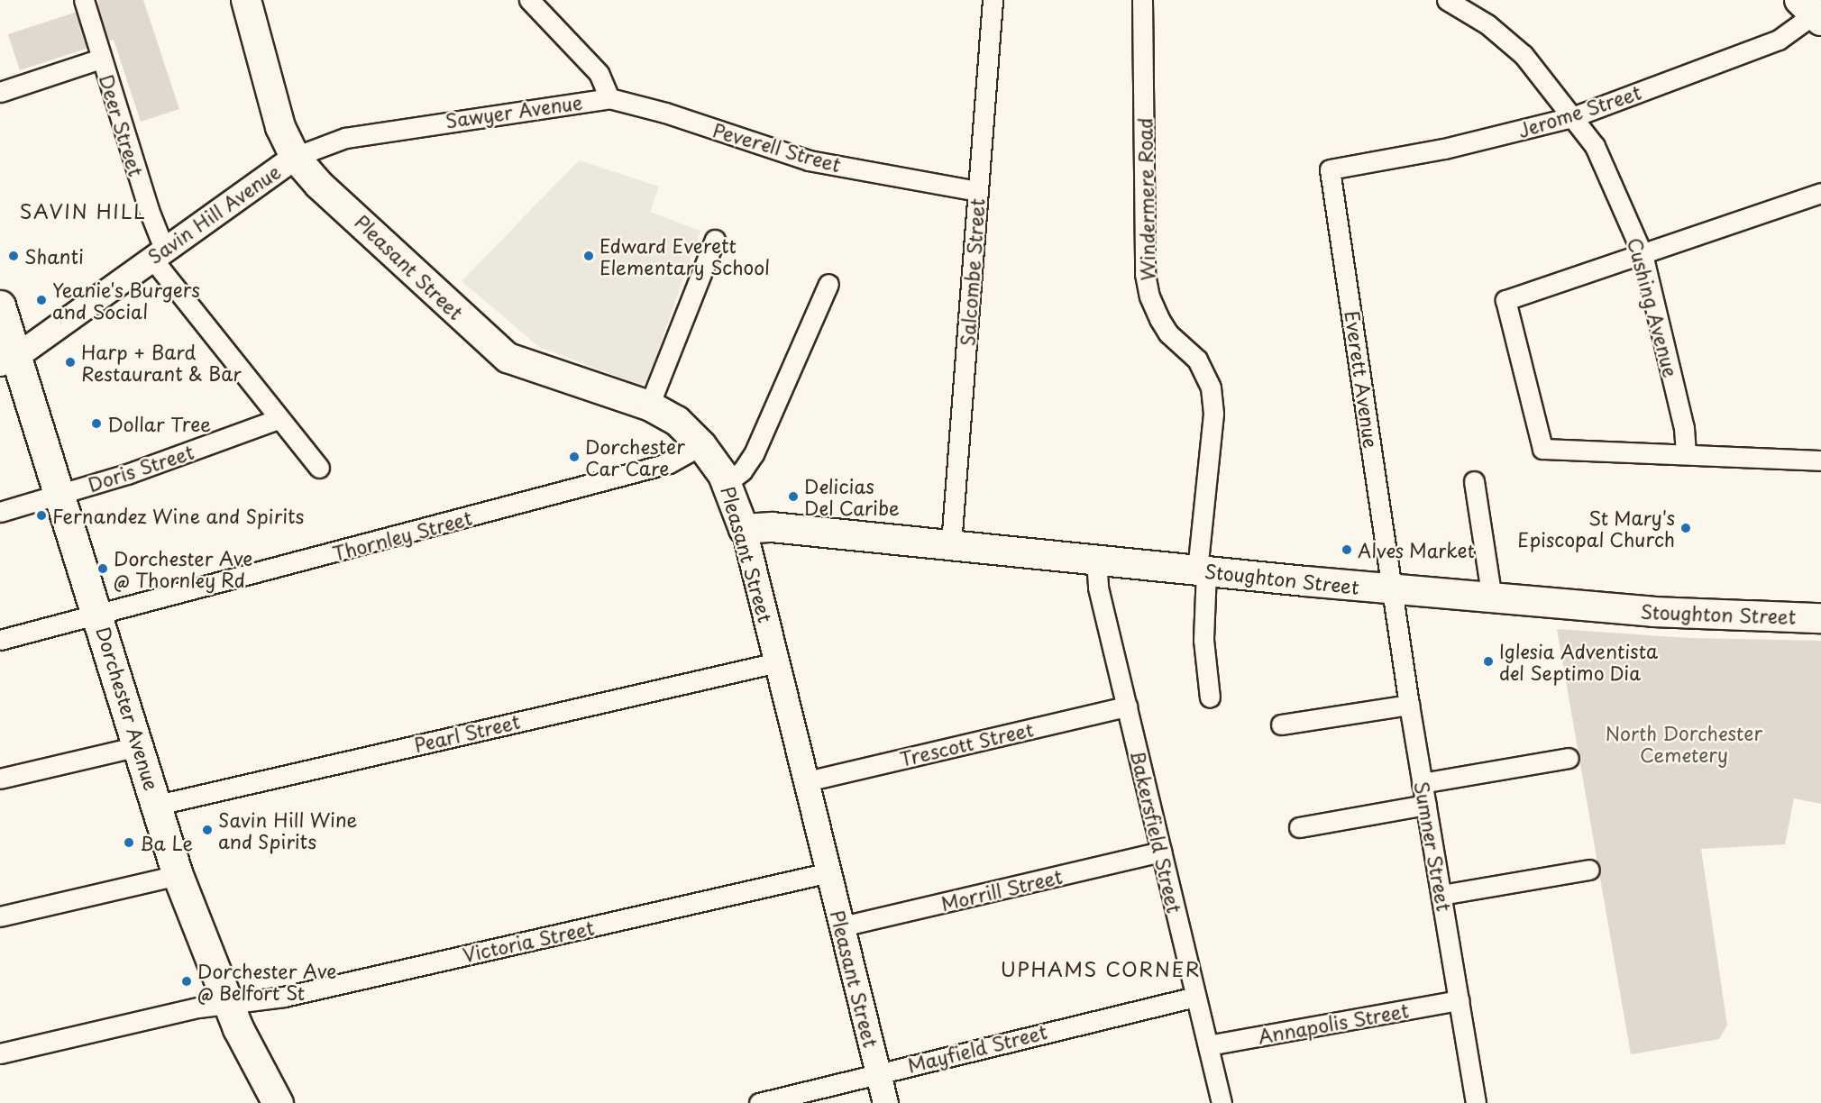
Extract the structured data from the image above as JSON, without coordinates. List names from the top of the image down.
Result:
{
  "streets": {
    "main road": ["Pleasant Street", "Stoughton Street", "Dorchester Avenue"],
    "street": [
      "Sawyer Avenue",
      "Jerome Street",
      "Deer Street",
      "Peverell Street",
      "Windermere Road",
      "Savin Hill Avenue",
      "Salcombe Street",
      "Cushing Avenue",
      "Everett Avenue",
      "Doris Street",
      "Thornley Street",
      "Pearl Street",
      "Trescott Street",
      "Bakersfield Street",
      "Sumner Street",
      "Morrill Street",
      "Victoria Street",
      "Annapolis Street",
      "Mayfield Street"
    ]
  },
  "crossings": [
    ["Sawyer Avenue", "Peverell Street"],
    ["Sawyer Avenue", "Savin Hill Avenue"],
    ["Sawyer Avenue", "Pleasant Street"],
    ["Jerome Street", "Cushing Avenue"],
    ["Jerome Street", "Everett Avenue"],
    ["Deer Street", "Savin Hill Avenue"],
    ["Deer Street", "Doris Street"],
    ["Peverell Street", "Salcombe Street"],
    ["Windermere Road", "Stoughton Street"],
    ["Savin Hill Avenue", "Pleasant Street"],
    ["Savin Hill Avenue", "Dorchester Avenue"],
    ["Pleasant Street", "Thornley Street"],
    ["Pleasant Street", "Stoughton Street"],
    ["Pleasant Street", "Pearl Street"],
    ["Pleasant Street", "Trescott Street"],
    ["Pleasant Street", "Morrill Street"],
    ["Pleasant Street", "Victoria Street"],
    ["Pleasant Street", "Mayfield Street"],
    ["Salcombe Street", "Stoughton Street"],
    ["Everett Avenue", "Stoughton Street"],
    ["Everett Avenue", "Sumner Street"],
    ["Doris Street", "Dorchester Avenue"],
    ["Thornley Street", "Dorchester Avenue"],
    ["Stoughton Street", "Bakersfield Street"],
    ["Stoughton Street", "Sumner Street"],
    ["Dorchester Avenue", "Pearl Street"],
    ["Dorchester Avenue", "Victoria Street"],
    ["Trescott Street", "Bakersfield Street"],
    ["Bakersfield Street", "Morrill Street"],
    ["Bakersfield Street", "Annapolis Street"],
    ["Bakersfield Street", "Mayfield Street"],
    ["Sumner Street", "Annapolis Street"]
  ],
  "districts": ["SAVIN HILL", "UPHAMS CORNER"],
  "parks": ["North Dorchester Cemetery"],
  "places": [
    "Shanti",
    "Edward Everett Elementary School",
    "Yeanie's Burgers and Social",
    "Harp + Bard Restaurant & Bar",
    "Dollar Tree",
    "Dorchester Car Care",
    "Delicias Del Caribe",
    "Fernandez Wine and Spirits",
    "St Mary's Episcopal Church",
    "Alves Market",
    "Dorchester Ave @ Thornley Rd",
    "Iglesia Adventista del Septimo Dia",
    "Savin Hill Wine and Spirits",
    "Ba Le",
    "Dorchester Ave @ Belfort St"
  ]
}
